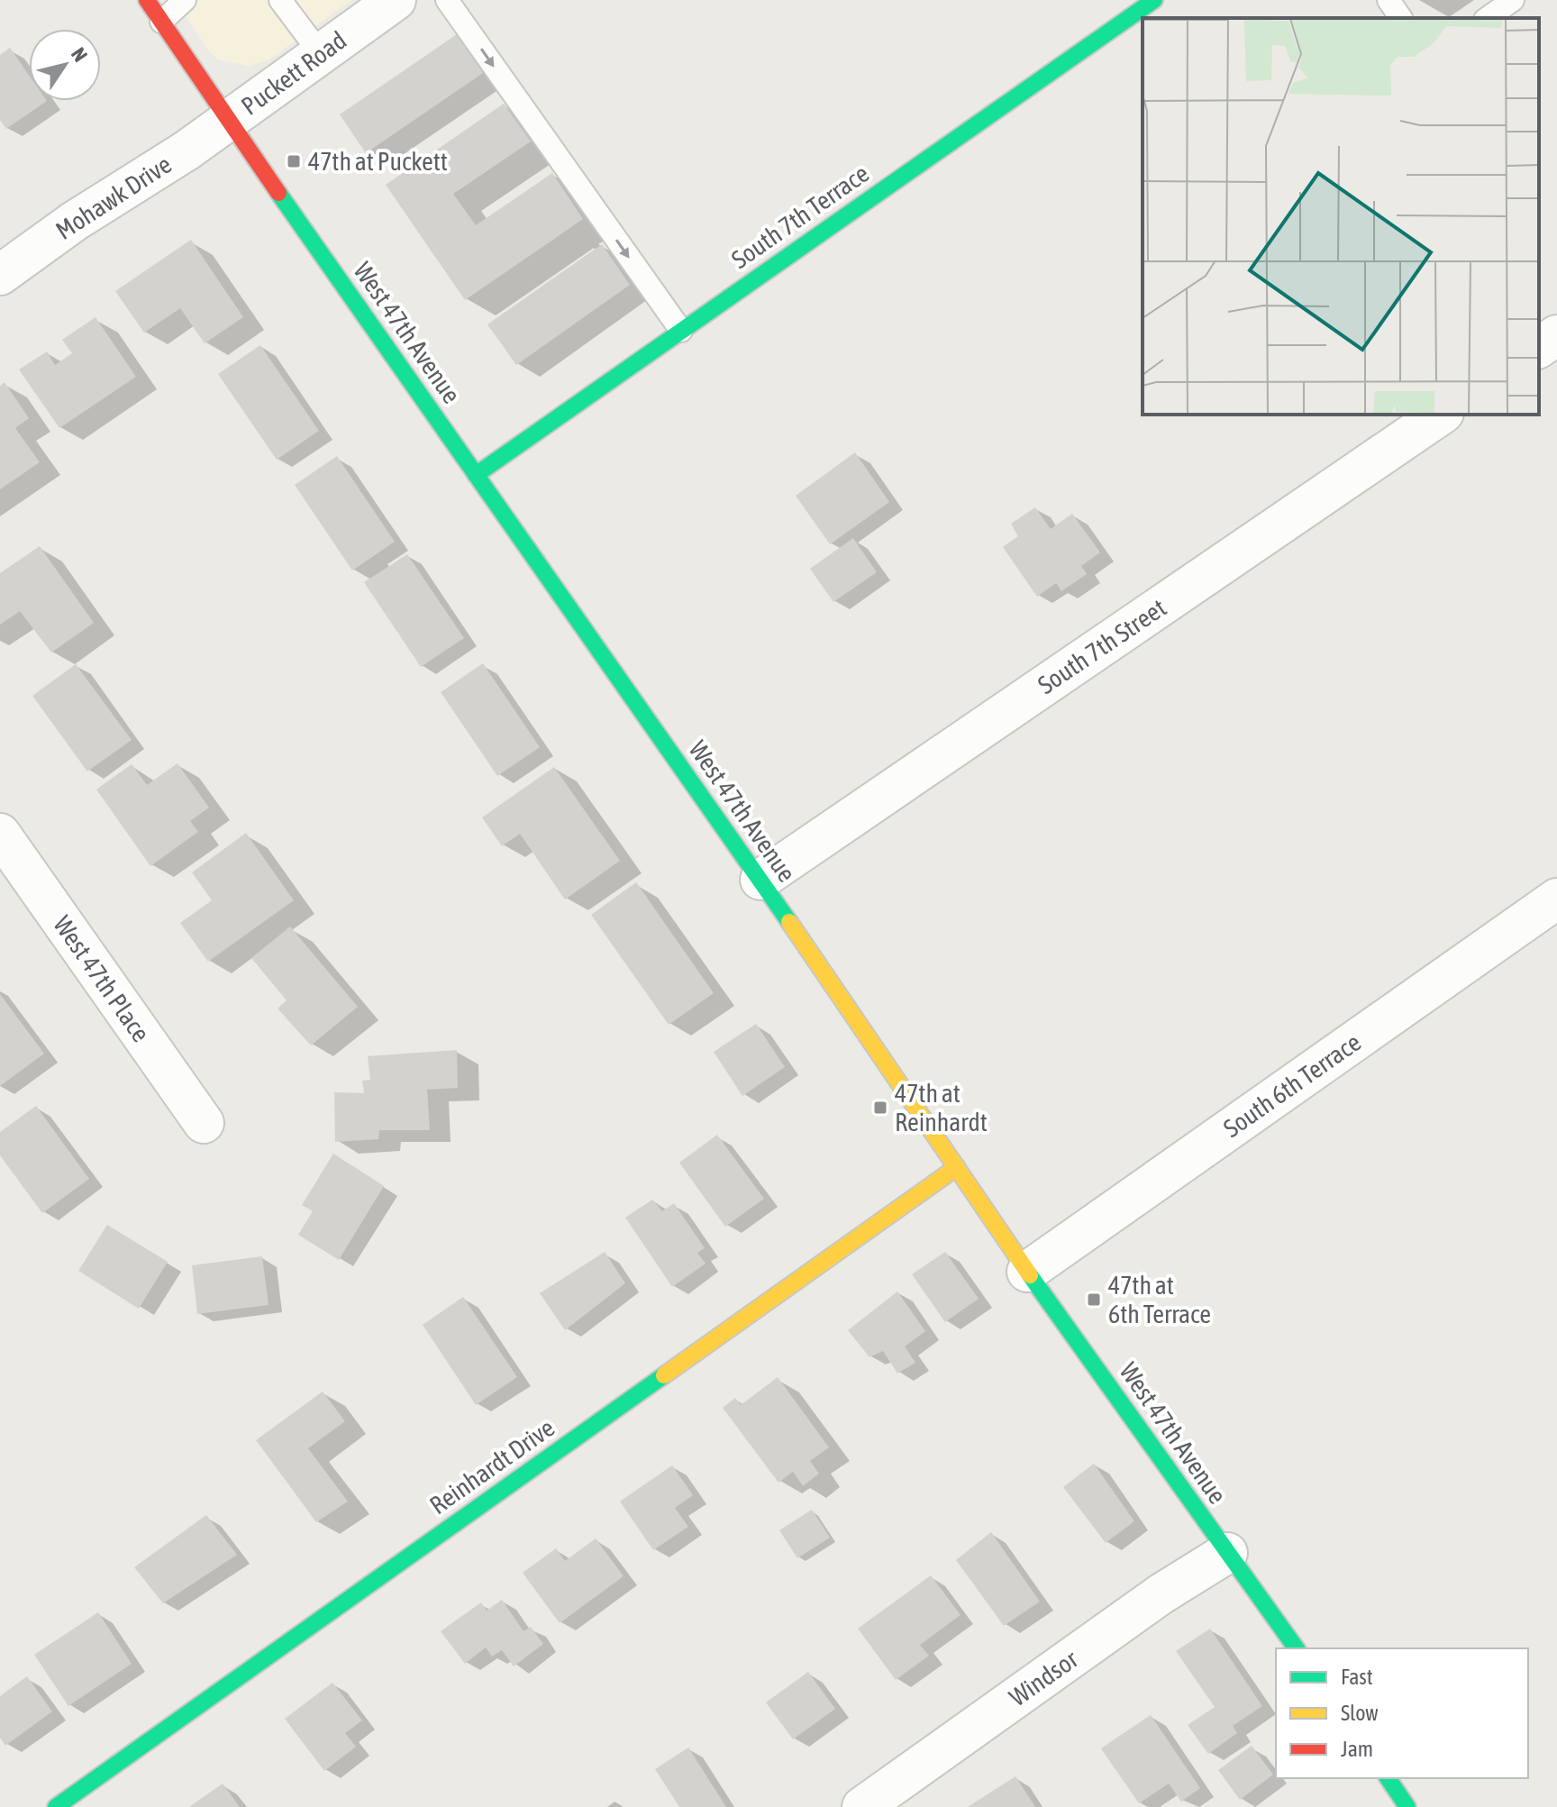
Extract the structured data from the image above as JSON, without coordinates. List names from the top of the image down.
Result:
{
  "streets": {
    "street": [
      "Puckett Road",
      "Mohawk Drive",
      "South 7th Terrace",
      "West 47th Avenue",
      "South 7th Street",
      "West 47th Place",
      "South 6th Terrace",
      "Reinhardt Drive",
      "Windsor"
    ]
  },
  "crossings": [
    ["Puckett Road", "Mohawk Drive"],
    ["Puckett Road", "West 47th Avenue"],
    ["Mohawk Drive", "West 47th Avenue"],
    ["South 7th Terrace", "West 47th Avenue"],
    ["West 47th Avenue", "South 7th Street"],
    ["West 47th Avenue", "South 6th Terrace"],
    ["West 47th Avenue", "Reinhardt Drive"],
    ["West 47th Avenue", "Windsor"]
  ],
  "places": {
    "transit": ["47th at Puckett", "47th at Reinhardt", "47th at 6th Terrace"]
  },
  "legend": ["Fast", "Slow", "Jam"],
  "north": "top right"
}
